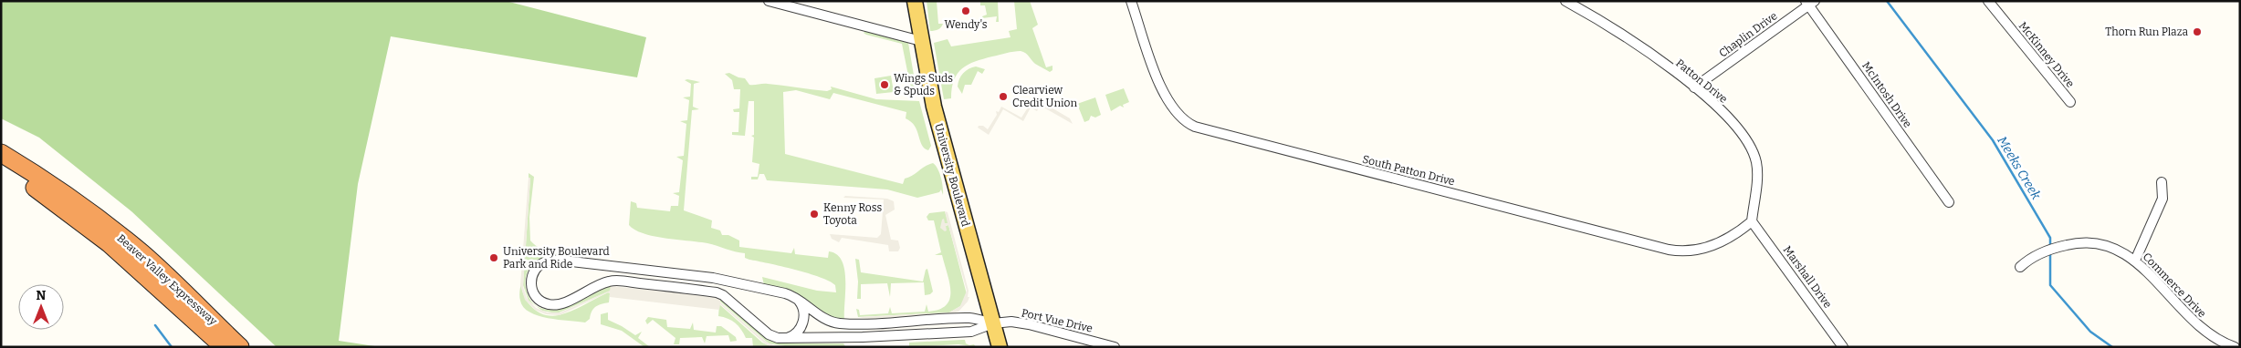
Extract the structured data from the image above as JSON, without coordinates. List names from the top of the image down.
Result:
{
  "streets": {
    "highway": ["Beaver Valley Expressway"],
    "main road": ["University Boulevard"],
    "street": [
      "Chaplin Drive",
      "McKinney Drive",
      "Patton Drive",
      "McIntosh Drive",
      "South Patton Drive",
      "Marshall Drive",
      "Commerce Drive",
      "Port Vue Drive"
    ]
  },
  "crossings": [
    ["Chaplin Drive", "Patton Drive"],
    ["Chaplin Drive", "McIntosh Drive"],
    ["Patton Drive", "South Patton Drive"],
    ["Patton Drive", "Marshall Drive"],
    ["South Patton Drive", "Marshall Drive"],
    ["University Boulevard", "Port Vue Drive"]
  ],
  "water": ["Meeks Creek"],
  "places": [
    "Wendy's",
    "Thorn Run Plaza",
    "Wings Suds & Spuds",
    "Clearview Credit Union",
    "Kenny Ross Toyota",
    "University Boulevard Park and Ride"
  ],
  "north": "top"
}
